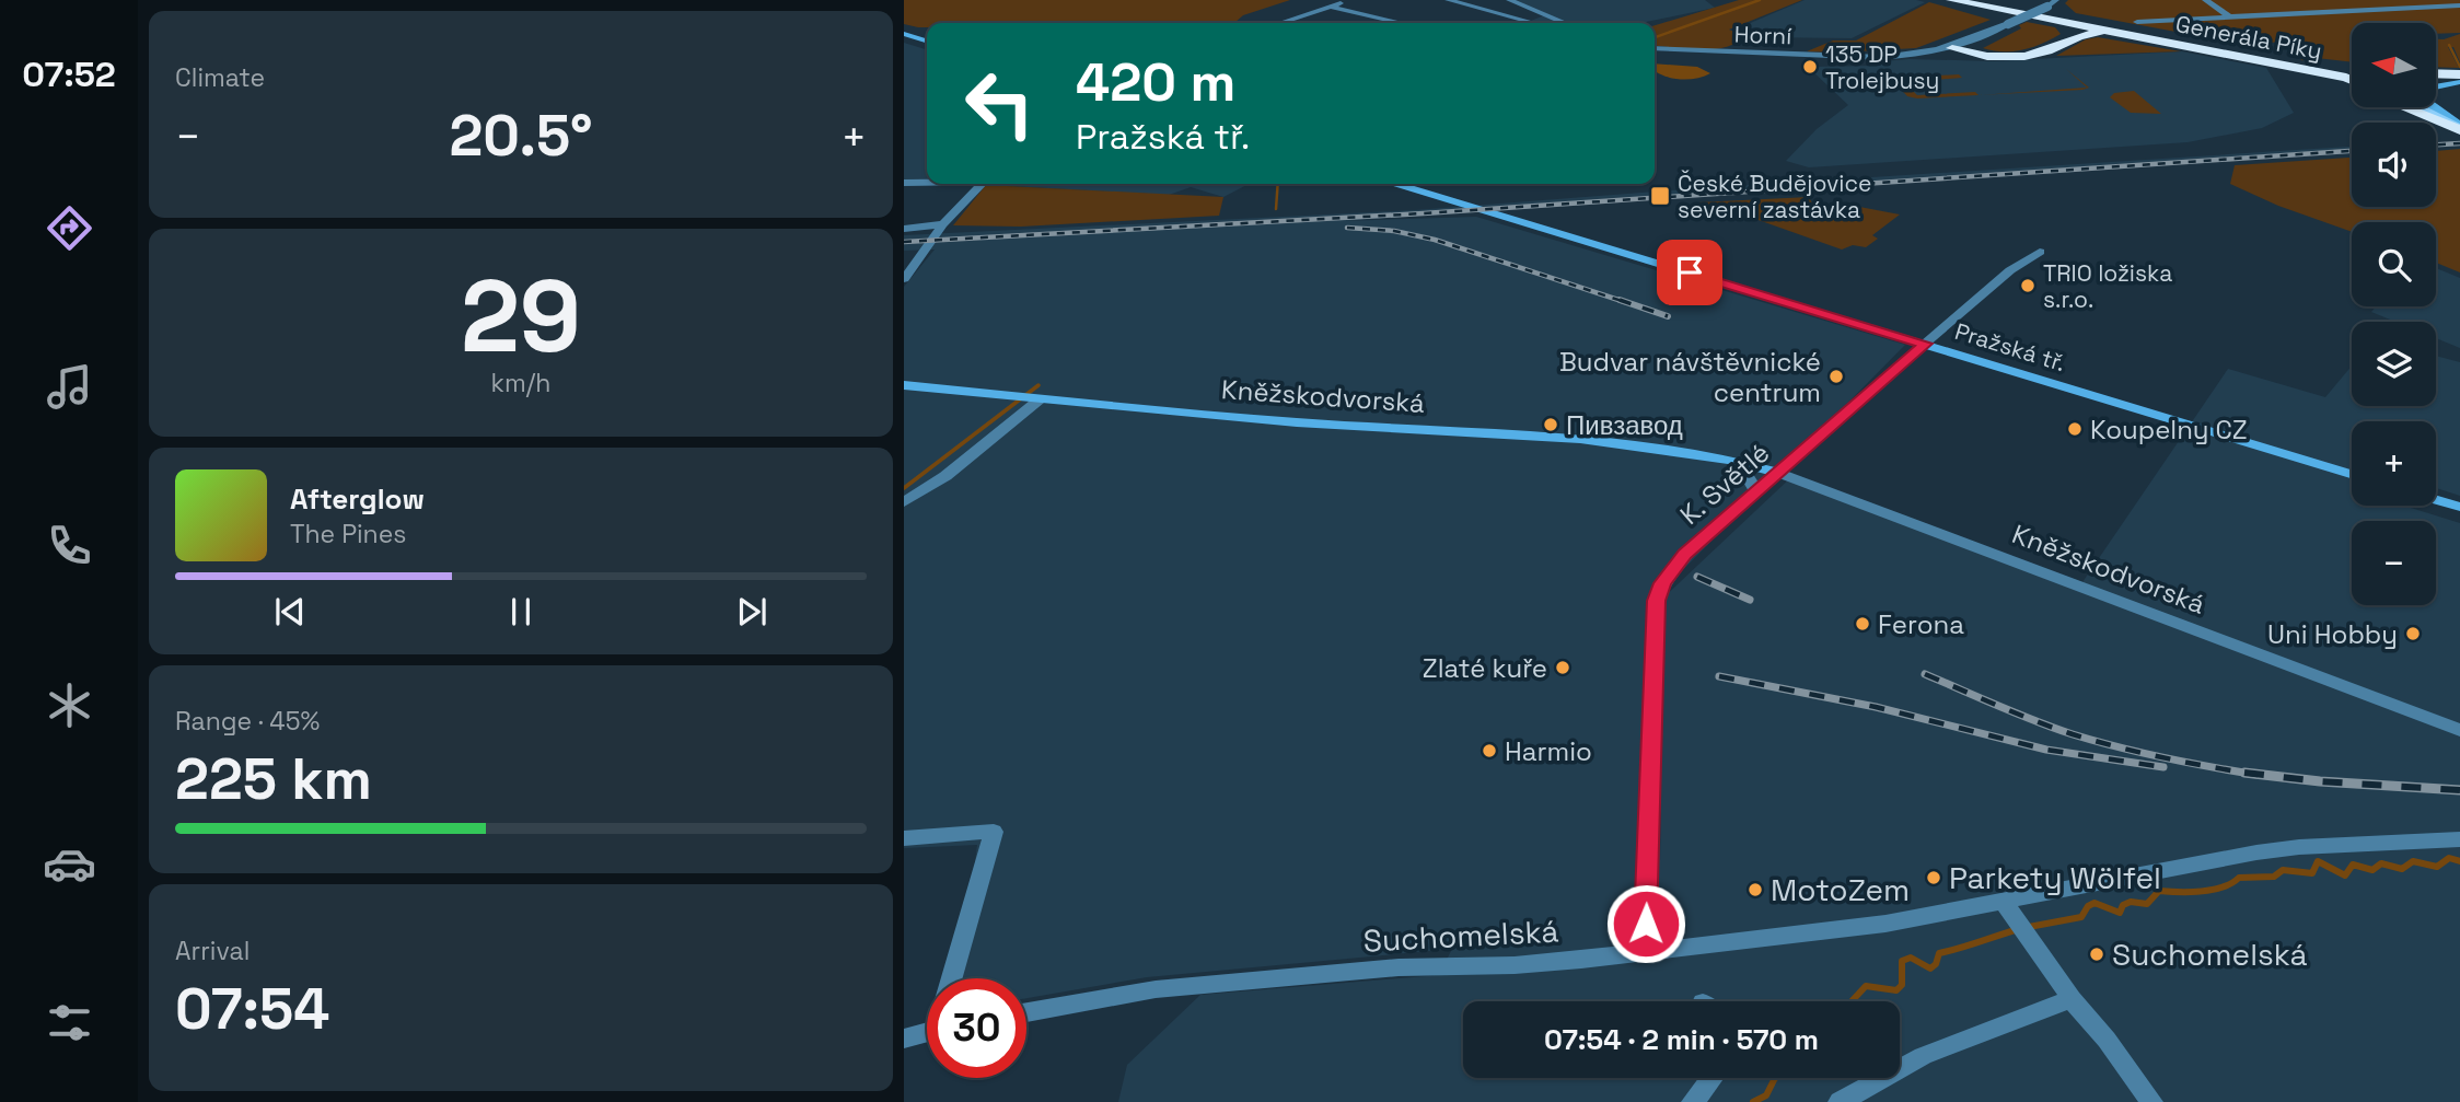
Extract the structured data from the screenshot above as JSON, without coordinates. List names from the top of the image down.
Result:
{
  "streets": {
    "highway": ["Generála Píky"],
    "main road": ["Pražská tř.", "Kněžskodvorská", "K. Světlé"],
    "street": ["Horní", "Suchomelská"]
  },
  "crossings": [
    ["Pražská tř.", "K. Světlé"],
    ["Kněžskodvorská", "K. Světlé"],
    ["K. Světlé", "Suchomelská"]
  ],
  "places": {
    "other": [
      "135 DP Trolejbusy",
      "TRIO ložiska s.r.o.",
      "Budvar návštěvnické centrum",
      "Пивзавод",
      "Koupelny CZ",
      "Ferona",
      "Uni Hobby",
      "Zlaté kuře",
      "Harmio",
      "Parkety Wölfel",
      "MotoZem",
      "Suchomelská"
    ],
    "transit": ["České Budějovice severní zastávka"]
  },
  "north": "left",
  "page": {
    "tabs": "07:52",
    "tile": [
      "Climate",
      ["29", "km/h"],
      ["Range · 45%", "225 km"],
      ["Arrival", "07:54"]
    ],
    "map_buttons": ["+", "−"],
    "turn": ["420 m", "Pražská tř."],
    "heat": ["−", "20.5°", "+"],
    "song": ["Afterglow", "The Pines"],
    "limit": "30",
    "trip": "07:54 · 2 min · 570 m"
  }
}
